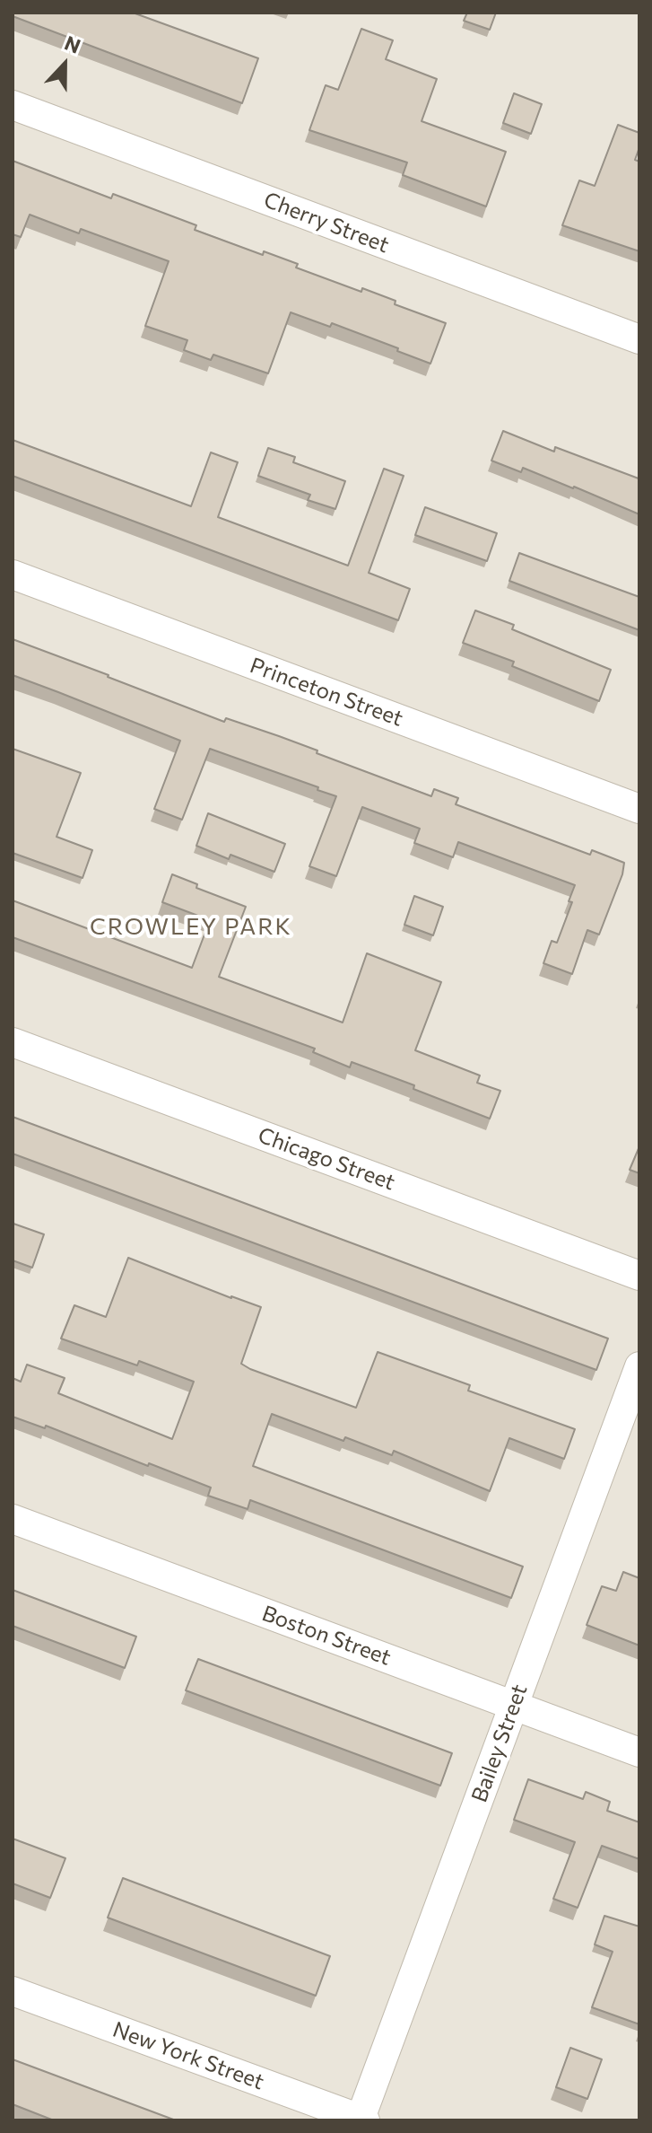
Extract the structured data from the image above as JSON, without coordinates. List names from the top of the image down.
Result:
{
  "streets": {
    "street": [
      "Cherry Street",
      "Princeton Street",
      "Chicago Street",
      "Boston Street",
      "Bailey Street",
      "New York Street"
    ]
  },
  "crossings": [
    ["Boston Street", "Bailey Street"],
    ["Bailey Street", "New York Street"]
  ],
  "districts": ["CROWLEY PARK"],
  "north": "top"
}
